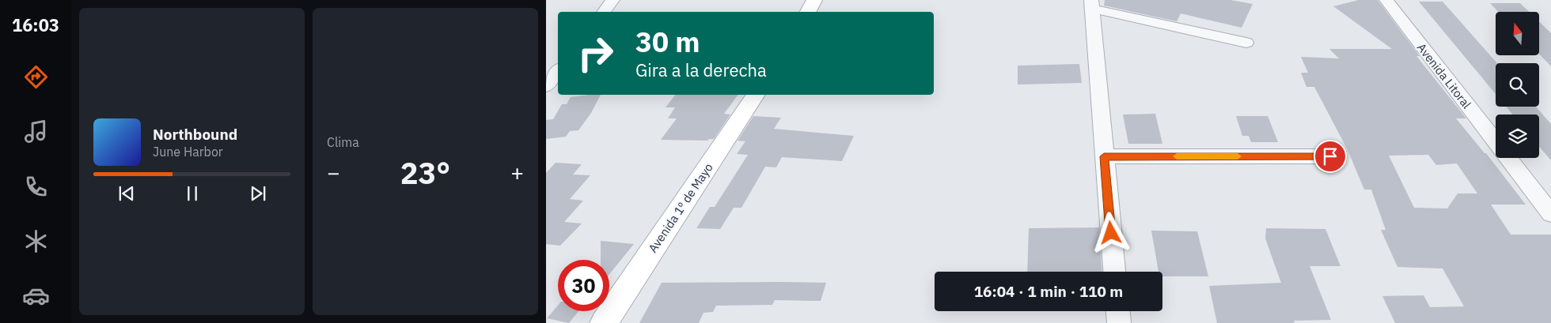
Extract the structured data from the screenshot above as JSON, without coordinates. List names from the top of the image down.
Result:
{
  "streets": {
    "main road": ["Avenida 1º de Mayo"],
    "street": ["Avenida Litoral"]
  },
  "north": "top",
  "page": {
    "tabs": "16:03",
    "tile": "Clima",
    "turn": ["30 m", "Gira a la derecha"],
    "song": ["Northbound", "June Harbor"],
    "heat": ["−", "23°", "+"],
    "limit": "30",
    "trip": "16:04 · 1 min · 110 m"
  }
}
